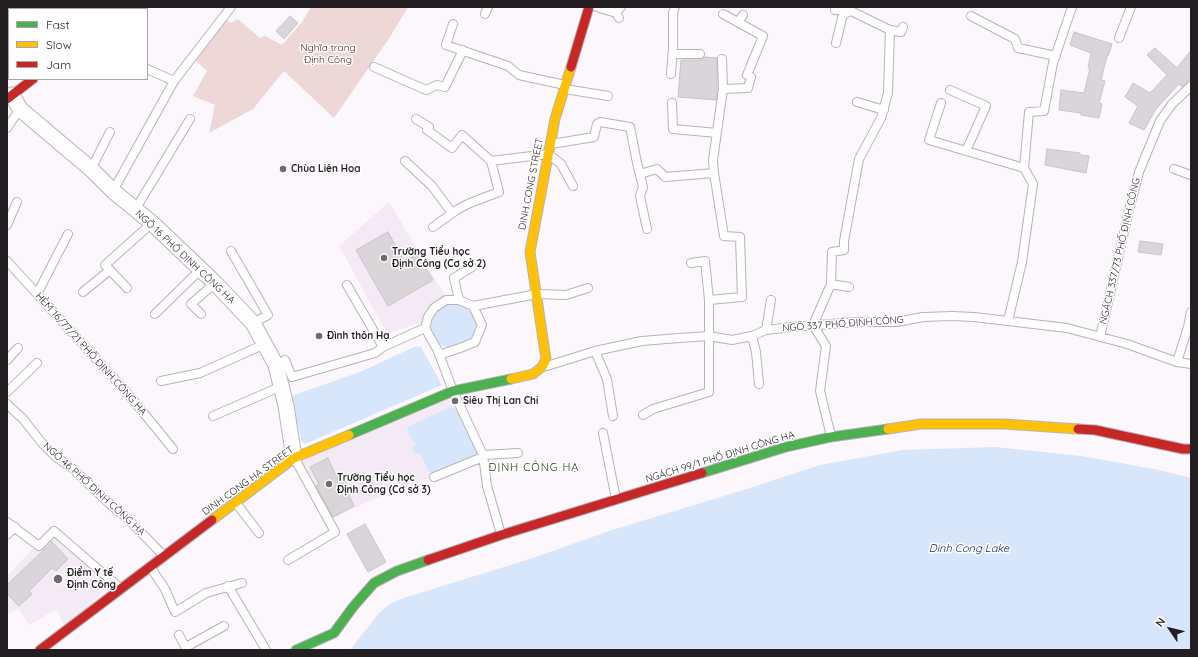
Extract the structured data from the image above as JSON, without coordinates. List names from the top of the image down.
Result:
{
  "streets": {
    "street": [
      "DINH CONG STREET",
      "NGÕ 16 PHỐ ĐỊNH CÔNG HẠ",
      "NGÁCH 99/1 PHỐ ĐỊNH CÔNG HẠ",
      "DINH CONG HA STREET"
    ],
    "lane": [
      "NGÁCH 337/73 PHỐ ĐỊNH CÔNG",
      "NGÕ 337 PHỐ ĐỊNH CÔNG",
      "HẺM 16/77/21 PHỐ ĐỊNH CÔNG HẠ",
      "NGÕ 46 PHỐ ĐỊNH CÔNG HẠ"
    ]
  },
  "crossings": [
    ["DINH CONG STREET", "NGÕ 337 PHỐ ĐỊNH CÔNG"],
    ["DINH CONG STREET", "DINH CONG HA STREET"],
    ["NGÁCH 337/73 PHỐ ĐỊNH CÔNG", "NGÕ 337 PHỐ ĐỊNH CÔNG"],
    ["NGÕ 16 PHỐ ĐỊNH CÔNG HẠ", "DINH CONG HA STREET"],
    ["NGÕ 337 PHỐ ĐỊNH CÔNG", "DINH CONG HA STREET"],
    ["DINH CONG HA STREET", "NGÕ 46 PHỐ ĐỊNH CÔNG HẠ"]
  ],
  "districts": ["ĐỊNH CÔNG HẠ"],
  "water": ["Dinh Cong Lake"],
  "parks": ["Nghĩa trang Định Công"],
  "places": [
    "Chùa Liên Hoa",
    "Trường Tiểu học Định Công (Cơ sở 2)",
    "Đình thôn Hạ",
    "Siêu Thị Lan Chi",
    "Trường Tiểu học Định Công (Cơ sở 3)",
    "Điểm Y tế Định Công"
  ],
  "legend": ["Fast", "Slow", "Jam"],
  "north": "top left"
}
